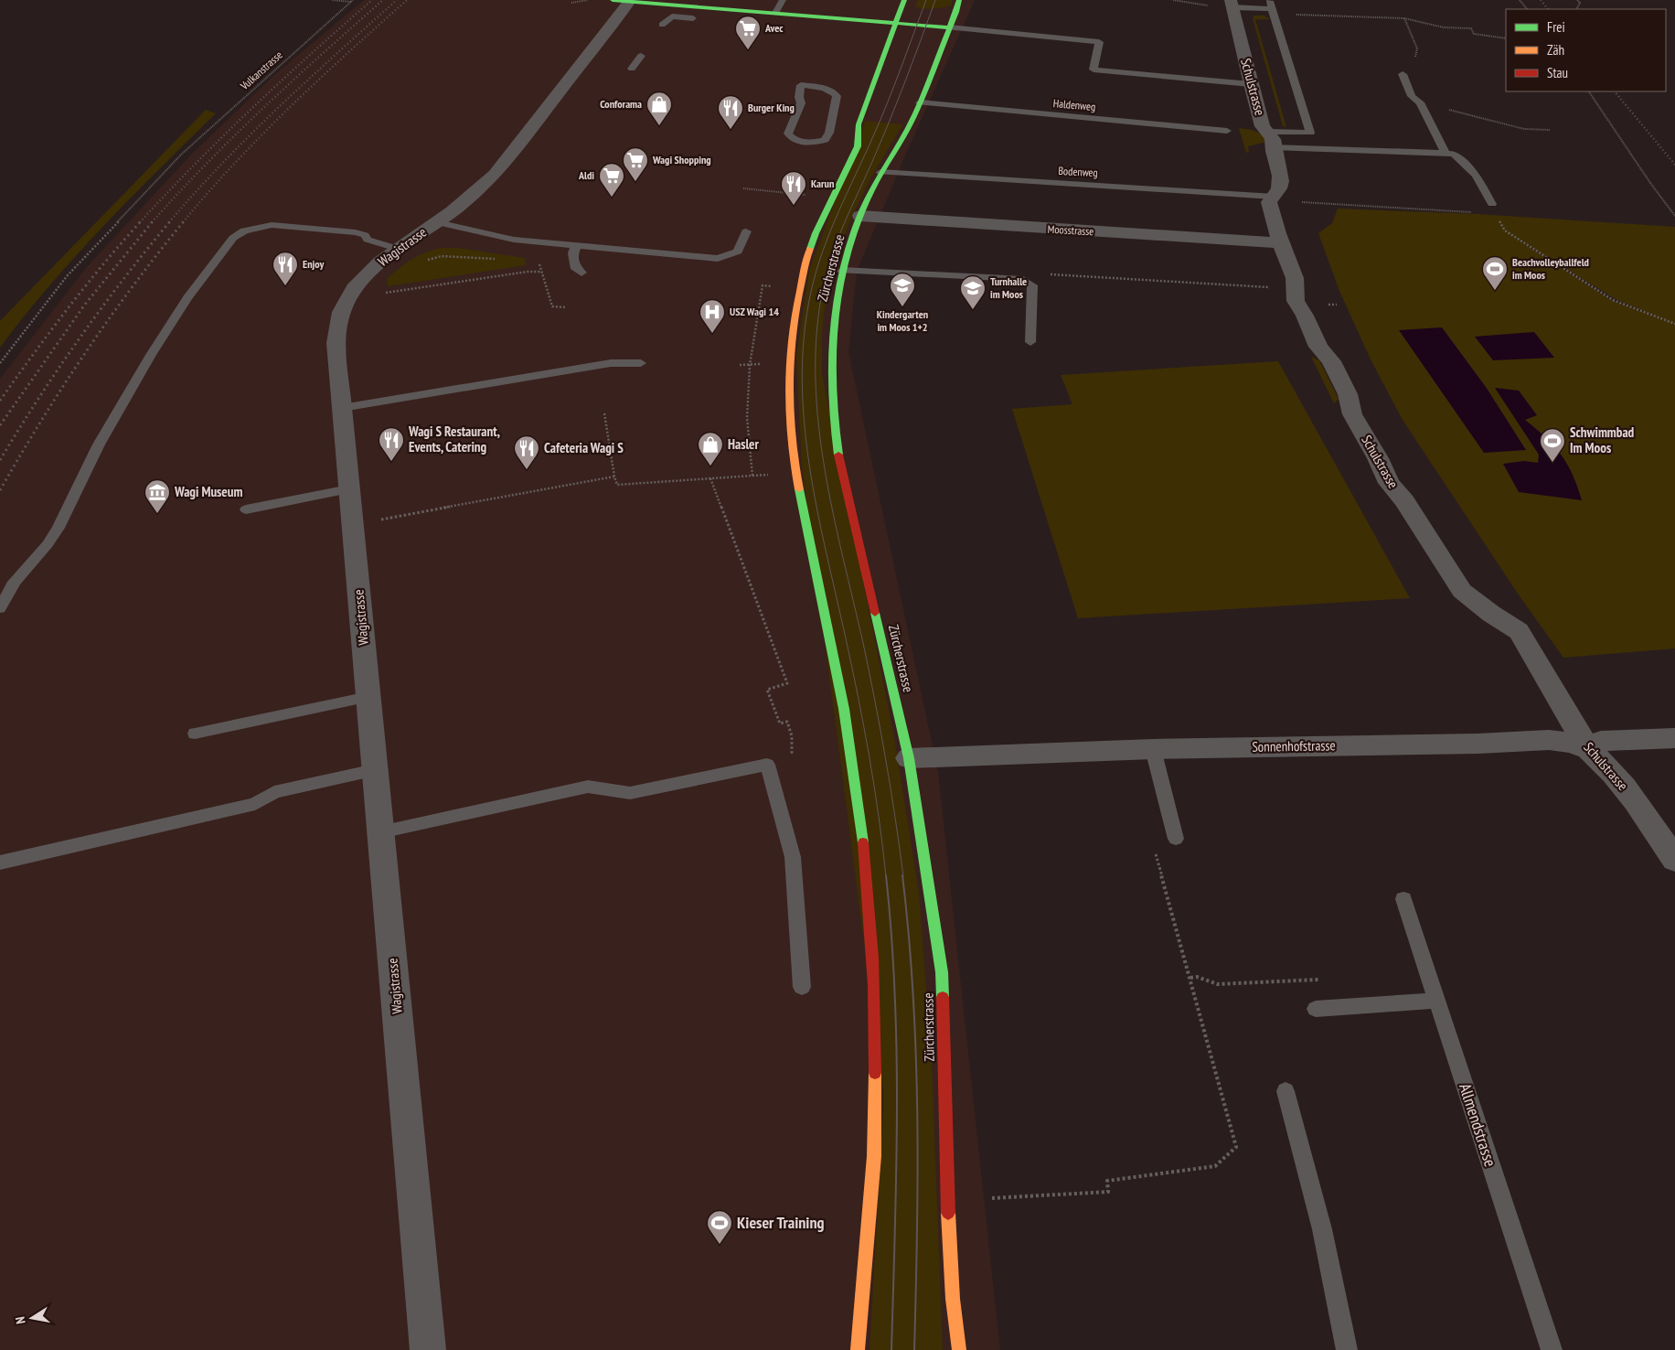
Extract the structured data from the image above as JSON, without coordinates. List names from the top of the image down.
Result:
{
  "streets": {
    "main road": ["Zürcherstrasse"],
    "street": [
      "Schulstrasse",
      "Moosstrasse",
      "Wagistrasse",
      "Sonnenhofstrasse"
    ],
    "lane": ["Haldenweg", "Bodenweg", "Allmendstrasse"],
    "path": ["Vulkanstrasse"]
  },
  "crossings": [
    ["Schulstrasse", "Bodenweg"],
    ["Schulstrasse", "Moosstrasse"],
    ["Schulstrasse", "Sonnenhofstrasse"],
    ["Haldenweg", "Zürcherstrasse"],
    ["Bodenweg", "Zürcherstrasse"],
    ["Moosstrasse", "Zürcherstrasse"],
    ["Zürcherstrasse", "Sonnenhofstrasse"]
  ],
  "places": {
    "supermarket": ["Avec", "Wagi Shopping", "Aldi"],
    "shop": ["Conforama", "Hasler"],
    "restaurant": [
      "Burger King",
      "Karun",
      "Enjoy",
      "Wagi S Restaurant, Events, Catering",
      "Cafeteria Wagi S"
    ],
    "sports": ["Beachvolleyballfeld im Moos", "Schwimmbad Im Moos", "Kieser Training"],
    "school or university": ["Kindergarten im Moos 1+2", "Turnhalle im Moos"],
    "hospital": ["USZ Wagi 14"],
    "museum": ["Wagi Museum"]
  },
  "legend": ["Frei", "Zäh", "Stau"],
  "north": "left"
}
